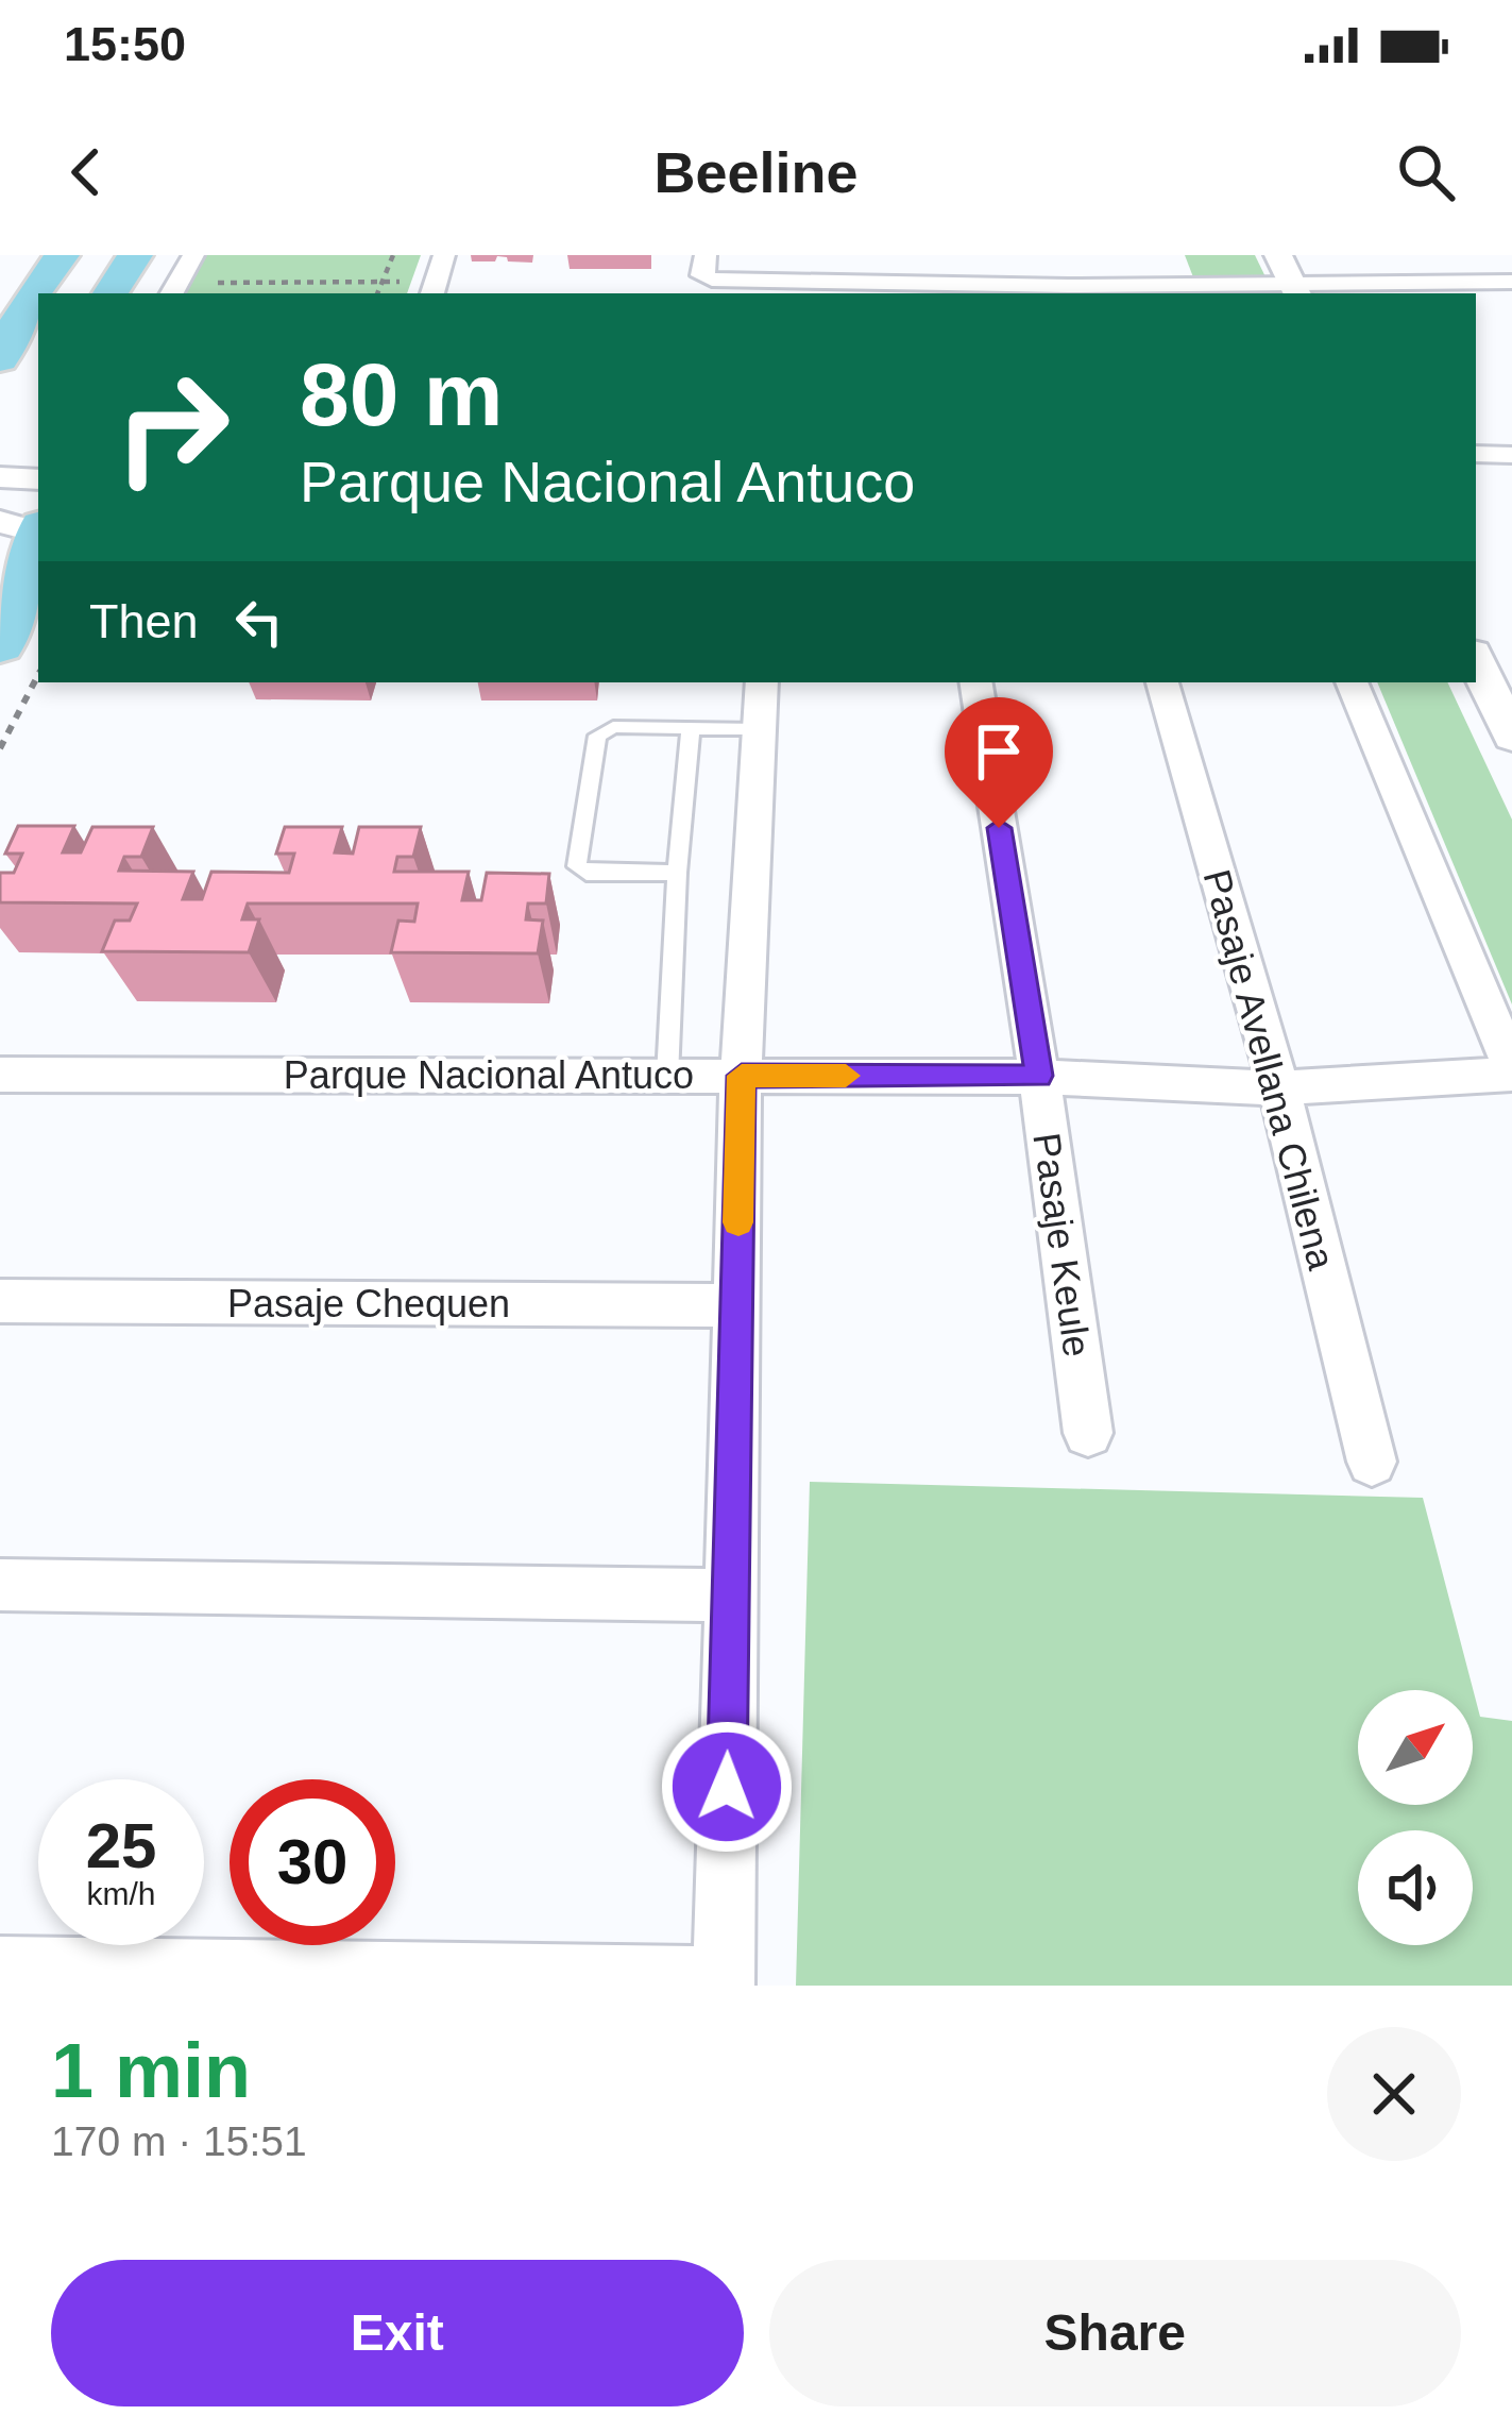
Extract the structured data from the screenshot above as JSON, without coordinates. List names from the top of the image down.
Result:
{
  "streets": {
    "street": [
      "Pasaje Avellana Chilena",
      "Parque Nacional Antuco",
      "Pasaje Keule",
      "Pasaje Chequen"
    ]
  },
  "crossings": [
    ["Pasaje Avellana Chilena", "Parque Nacional Antuco"],
    ["Parque Nacional Antuco", "Pasaje Keule"]
  ],
  "north": "top right",
  "page": {
    "status": "15:50",
    "header": "Beeline",
    "turn": ["80 m", "Parque Nacional Antuco"],
    "then": "Then",
    "speed": "25 km/h",
    "limit": "30",
    "heading": ["1 min", "170 m · 15:51"],
    "buttons": ["Exit", "Share"]
  }
}
